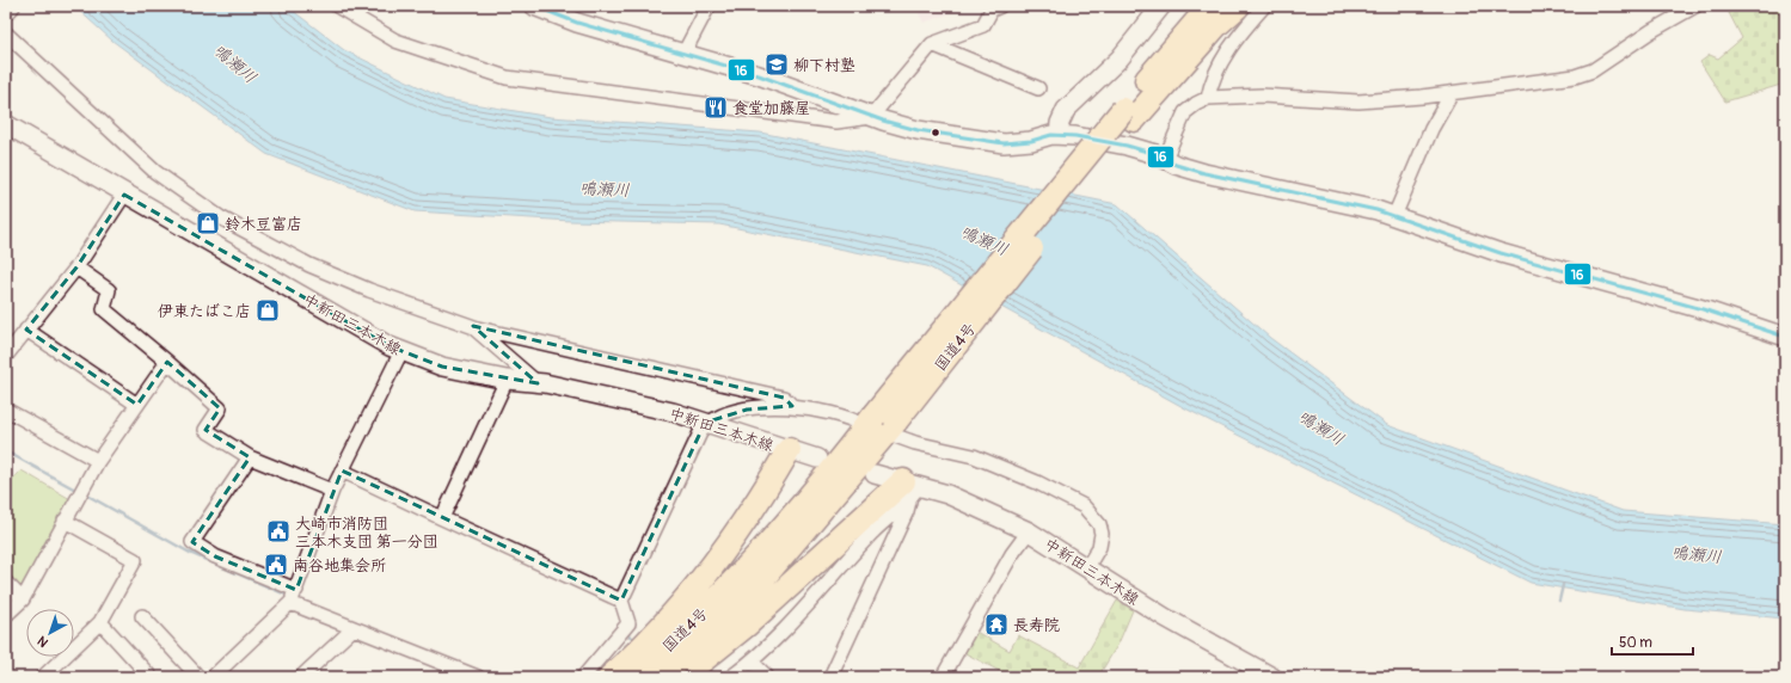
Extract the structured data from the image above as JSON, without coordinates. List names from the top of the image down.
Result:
{
  "streets": {
    "highway": ["国道4号"],
    "main road": ["中新田三本木線"]
  },
  "water": ["鳴瀬川"],
  "places": {
    "school or university": ["柳下村塾"],
    "restaurant": ["食堂加藤屋"],
    "shop": ["鈴木豆富店", "伊東たばこ店"],
    "public building": ["大崎市消防団 三本木支団 第一分団", "南谷地集会所"],
    "temple": ["長寿院"]
  },
  "lines": ["transit line 16"],
  "scale_bar": "50 m",
  "north": "bottom left"
}
